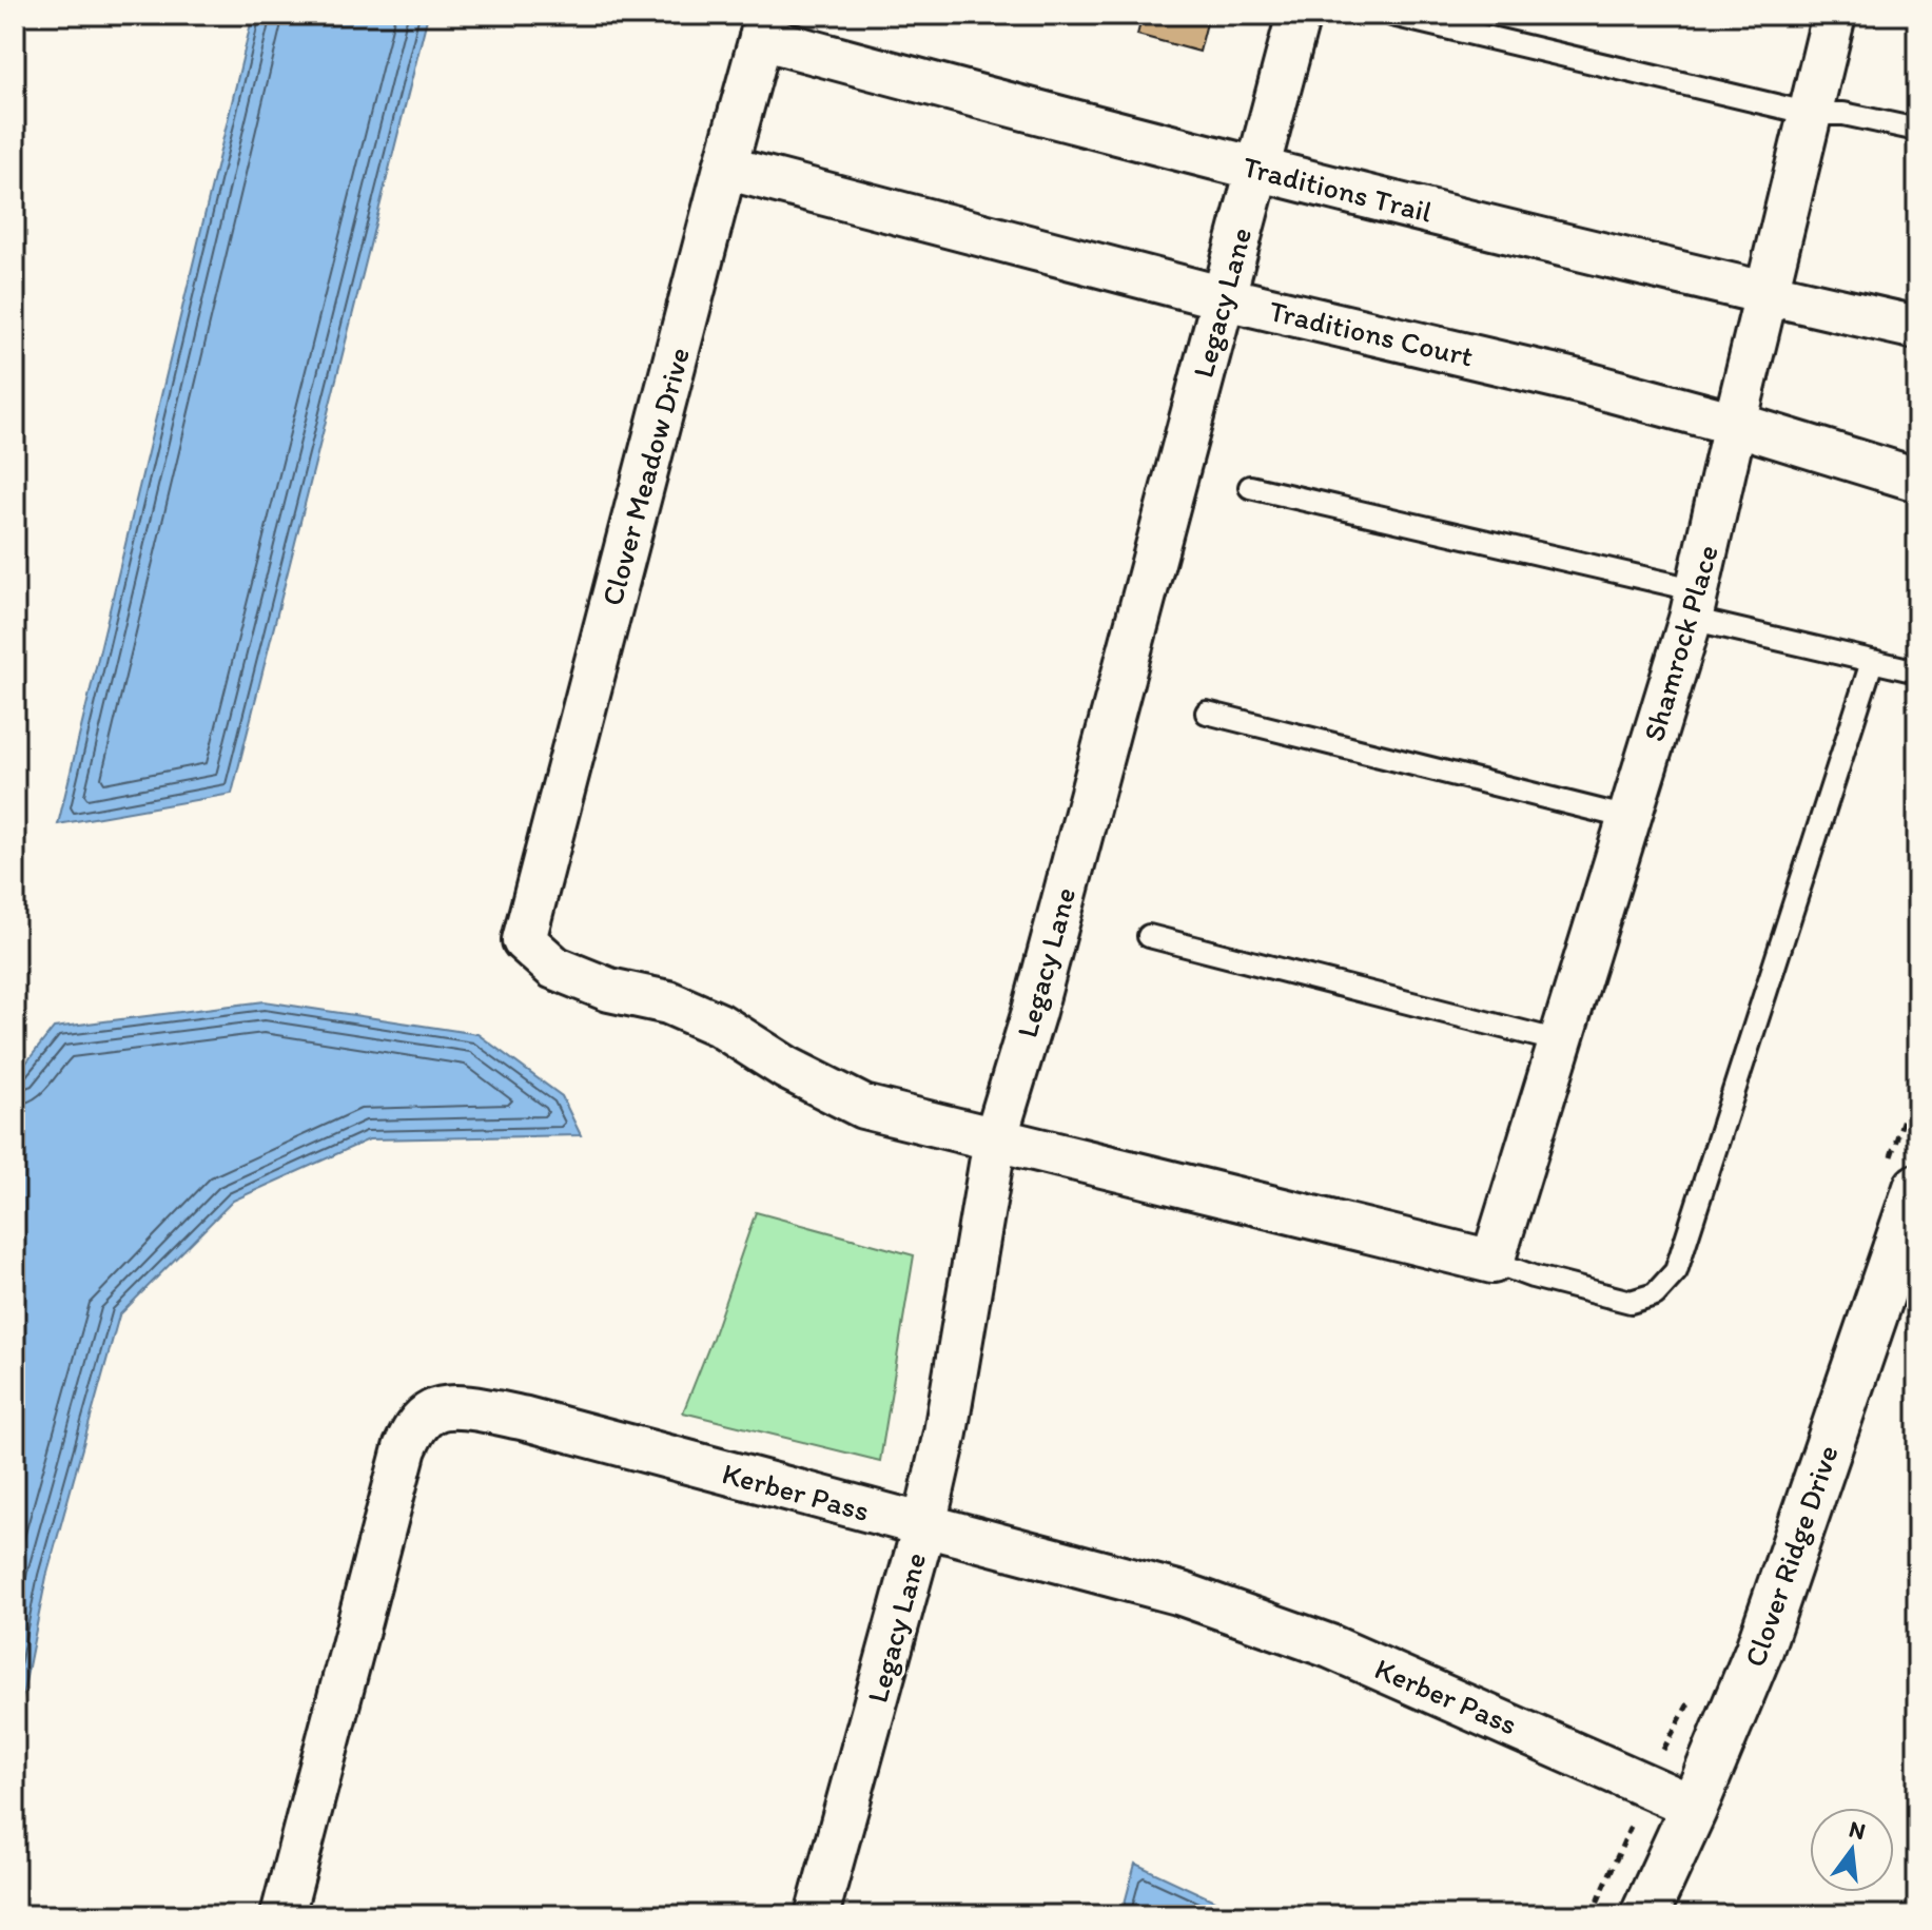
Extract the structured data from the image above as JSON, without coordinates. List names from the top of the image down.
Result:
{
  "streets": {
    "street": [
      "Traditions Trail",
      "Legacy Lane",
      "Traditions Court",
      "Clover Meadow Drive",
      "Shamrock Place",
      "Kerber Pass",
      "Clover Ridge Drive"
    ]
  },
  "crossings": [
    ["Traditions Trail", "Legacy Lane"],
    ["Traditions Trail", "Clover Meadow Drive"],
    ["Traditions Trail", "Shamrock Place"],
    ["Legacy Lane", "Traditions Court"],
    ["Legacy Lane", "Clover Meadow Drive"],
    ["Legacy Lane", "Kerber Pass"],
    ["Traditions Court", "Clover Meadow Drive"],
    ["Traditions Court", "Shamrock Place"],
    ["Kerber Pass", "Clover Ridge Drive"]
  ],
  "north": "top"
}
